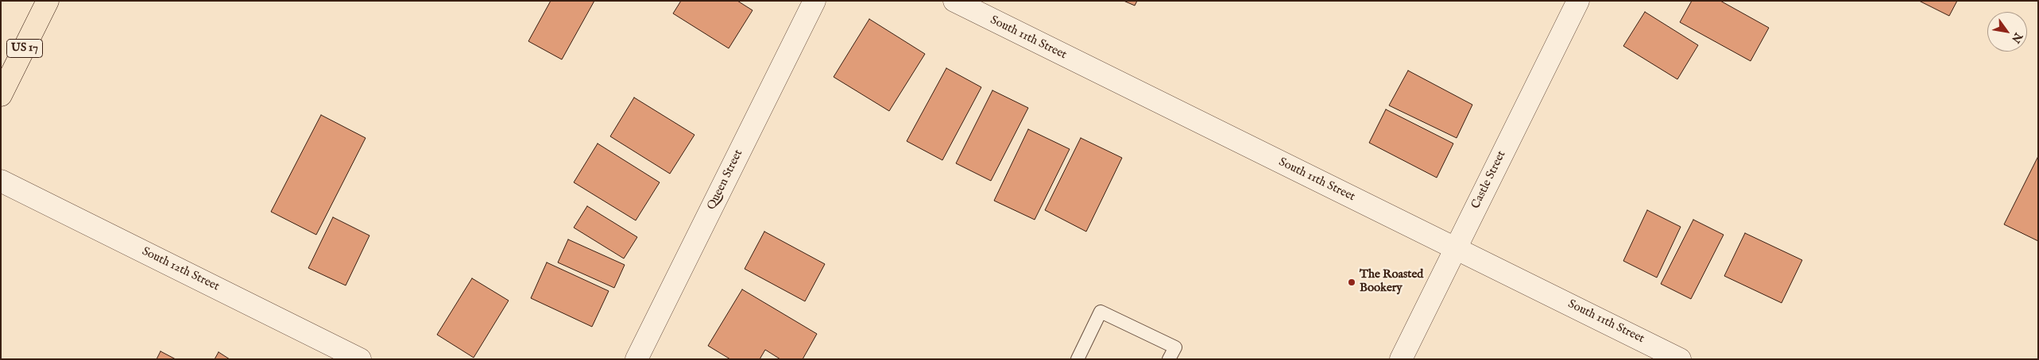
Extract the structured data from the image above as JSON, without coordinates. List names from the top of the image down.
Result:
{
  "streets": {
    "main road": ["US 17"],
    "street": [
      "South 11th Street",
      "Queen Street",
      "Castle Street",
      "South 12th Street"
    ]
  },
  "crossings": [
    ["South 11th Street", "Castle Street"]
  ],
  "places": ["The Roasted Bookery"],
  "north": "bottom right"
}
